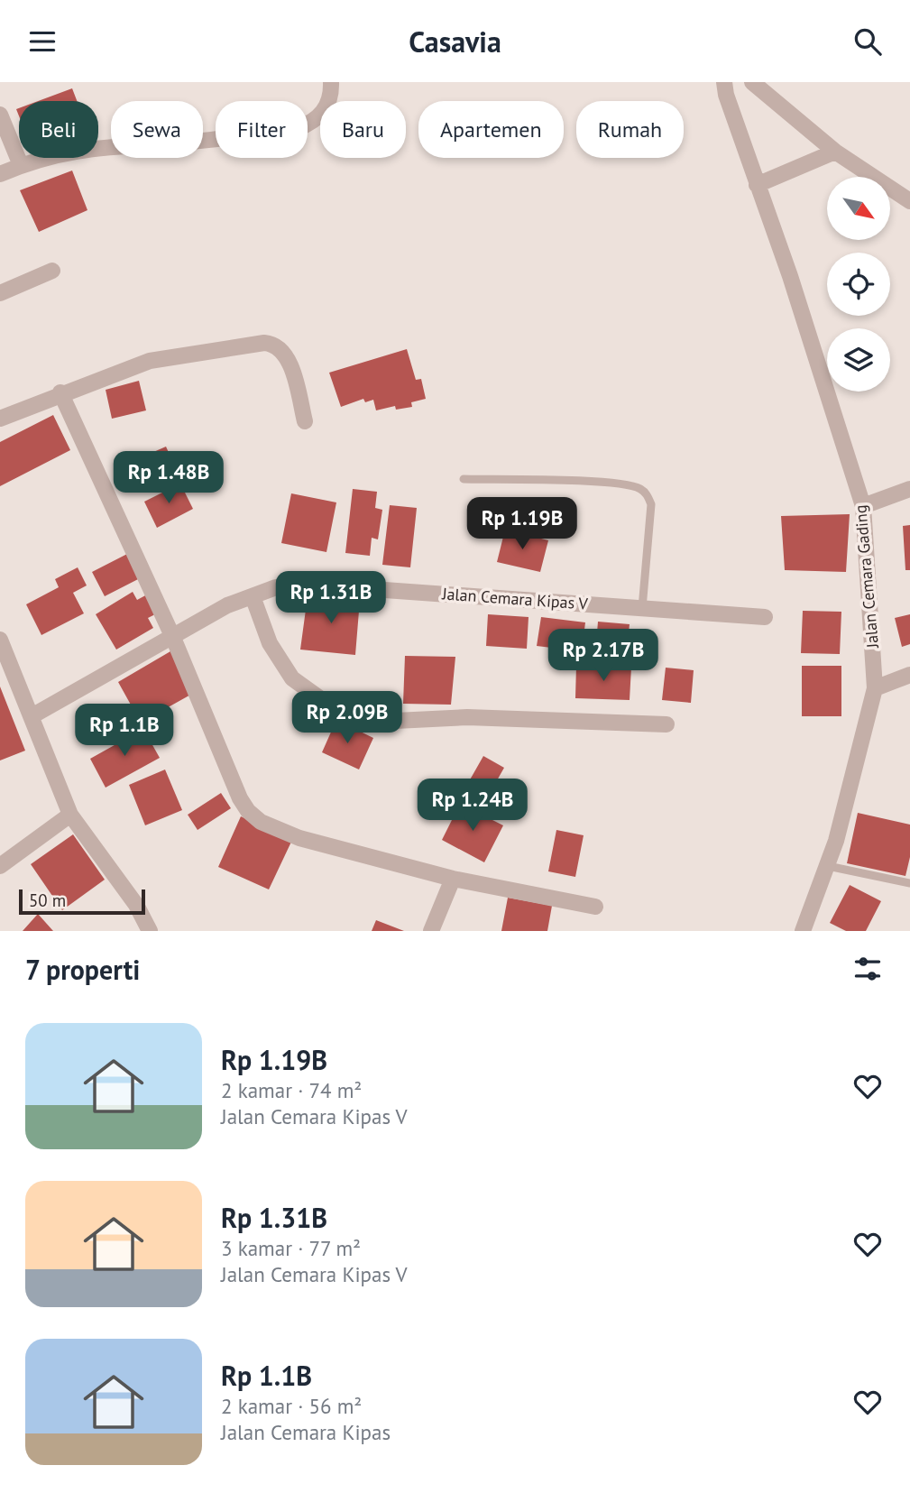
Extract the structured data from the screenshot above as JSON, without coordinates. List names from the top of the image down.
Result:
{
  "streets": {
    "street": ["Jalan Cemara Gading", "Jalan Cemara Kipas V"]
  },
  "scale_bar": "50 m",
  "north": "bottom right",
  "page": {
    "header": "Casavia",
    "chip": [
      "Beli",
      "Sewa",
      "Filter",
      "Baru",
      "Apartemen",
      "Rumah"
    ],
    "price": [
      "Rp 1.48B",
      "Rp 1.19B",
      "Rp 1.31B",
      "Rp 2.17B",
      "Rp 2.09B",
      "Rp 1.1B",
      "Rp 1.24B"
    ],
    "scale": "50 m",
    "heading": "7 properti",
    "list": [
      {
        "name": "Rp 1.19B",
        "note": "2 kamar · 74 m² · Jalan Cemara Kipas V"
      },
      {
        "name": "Rp 1.31B",
        "note": "3 kamar · 77 m² · Jalan Cemara Kipas V"
      },
      {
        "name": "Rp 1.1B",
        "note": "2 kamar · 56 m² · Jalan Cemara Kipas"
      }
    ]
  }
}
